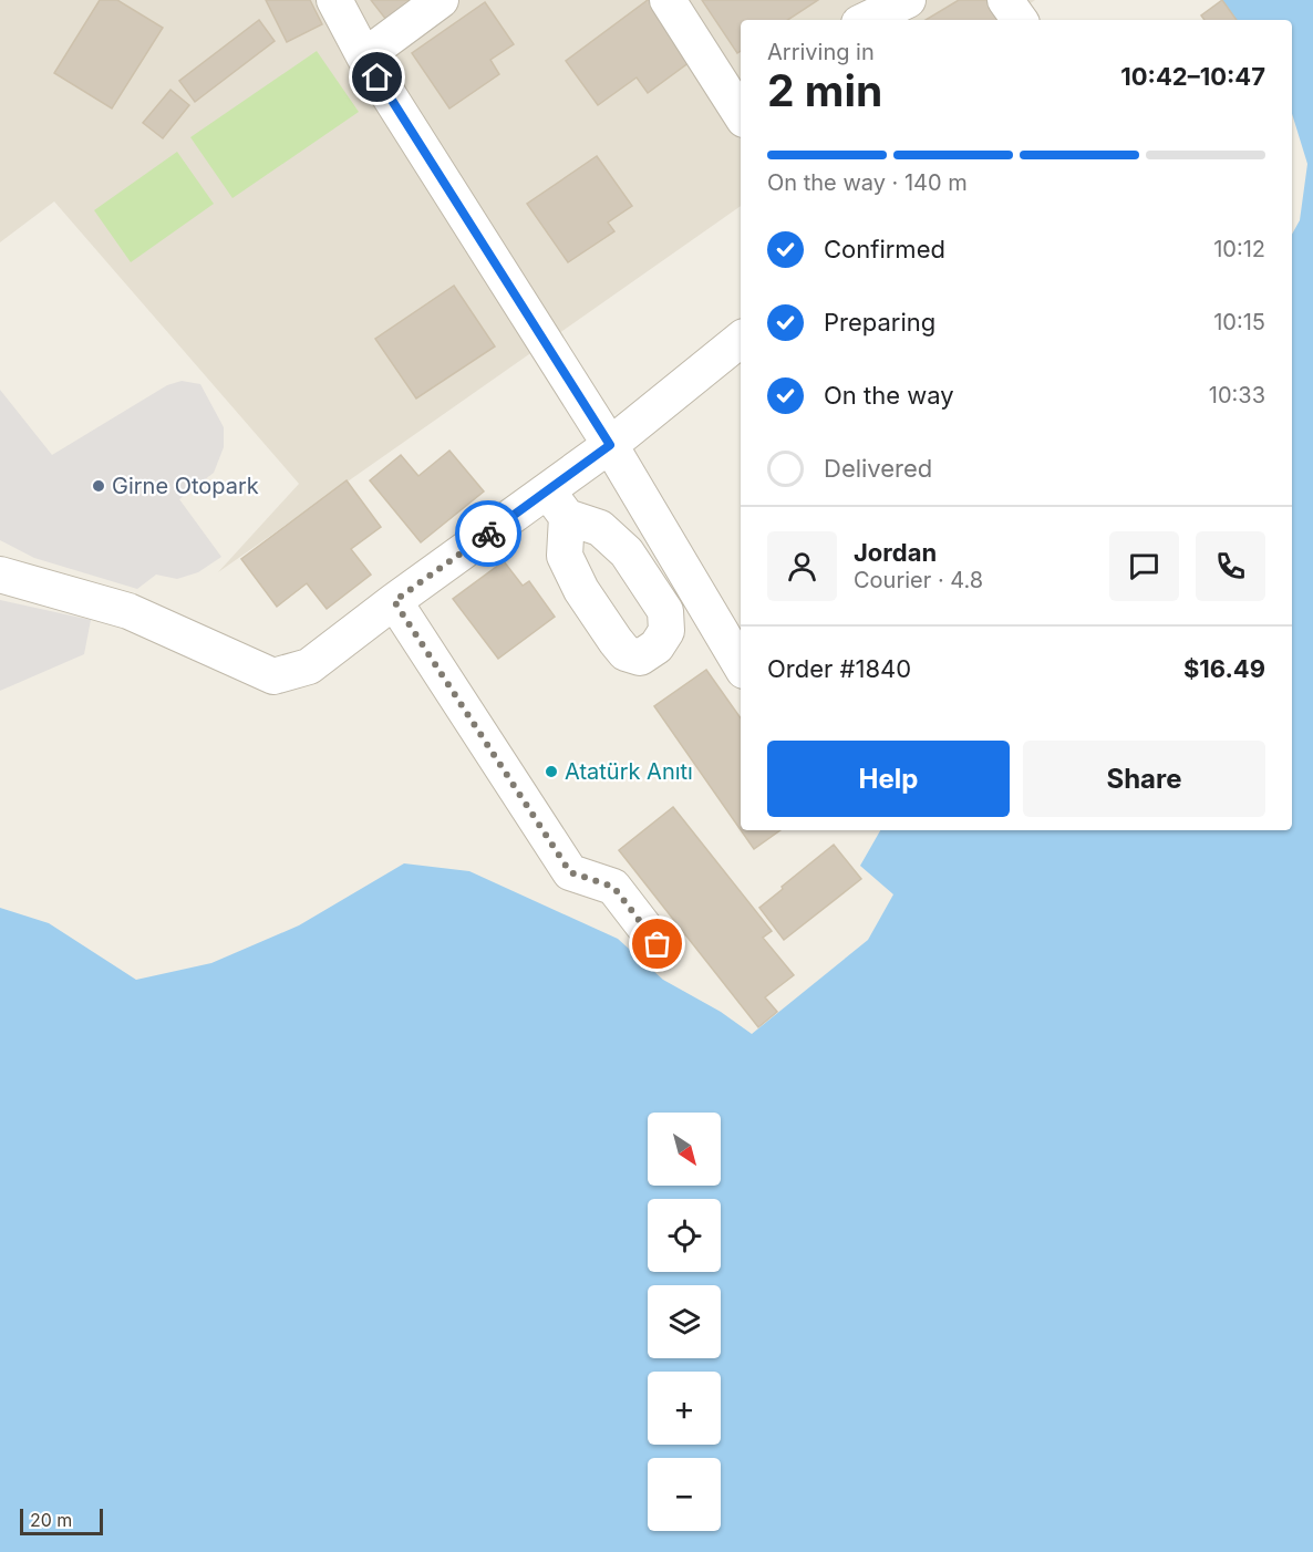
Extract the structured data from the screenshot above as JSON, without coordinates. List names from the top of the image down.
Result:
{
  "places": ["Girne Otopark", "Atatürk Anıtı"],
  "scale_bar": "20 m",
  "north": "bottom right",
  "page": {
    "heading": ["2 min", "Arriving in", "10:42–10:47"],
    "panel": [
      "Jordan",
      "Courier · 4.8",
      "Order #1840",
      "$16.49"
    ],
    "bar": "On the way · 140 m",
    "list": [
      ["Confirmed", "10:12"],
      ["Preparing", "10:15"],
      ["On the way", "10:33"],
      "Delivered"
    ],
    "buttons": ["Help", "Share"],
    "map_buttons": ["+", "−"],
    "scale": "20 m"
  }
}
